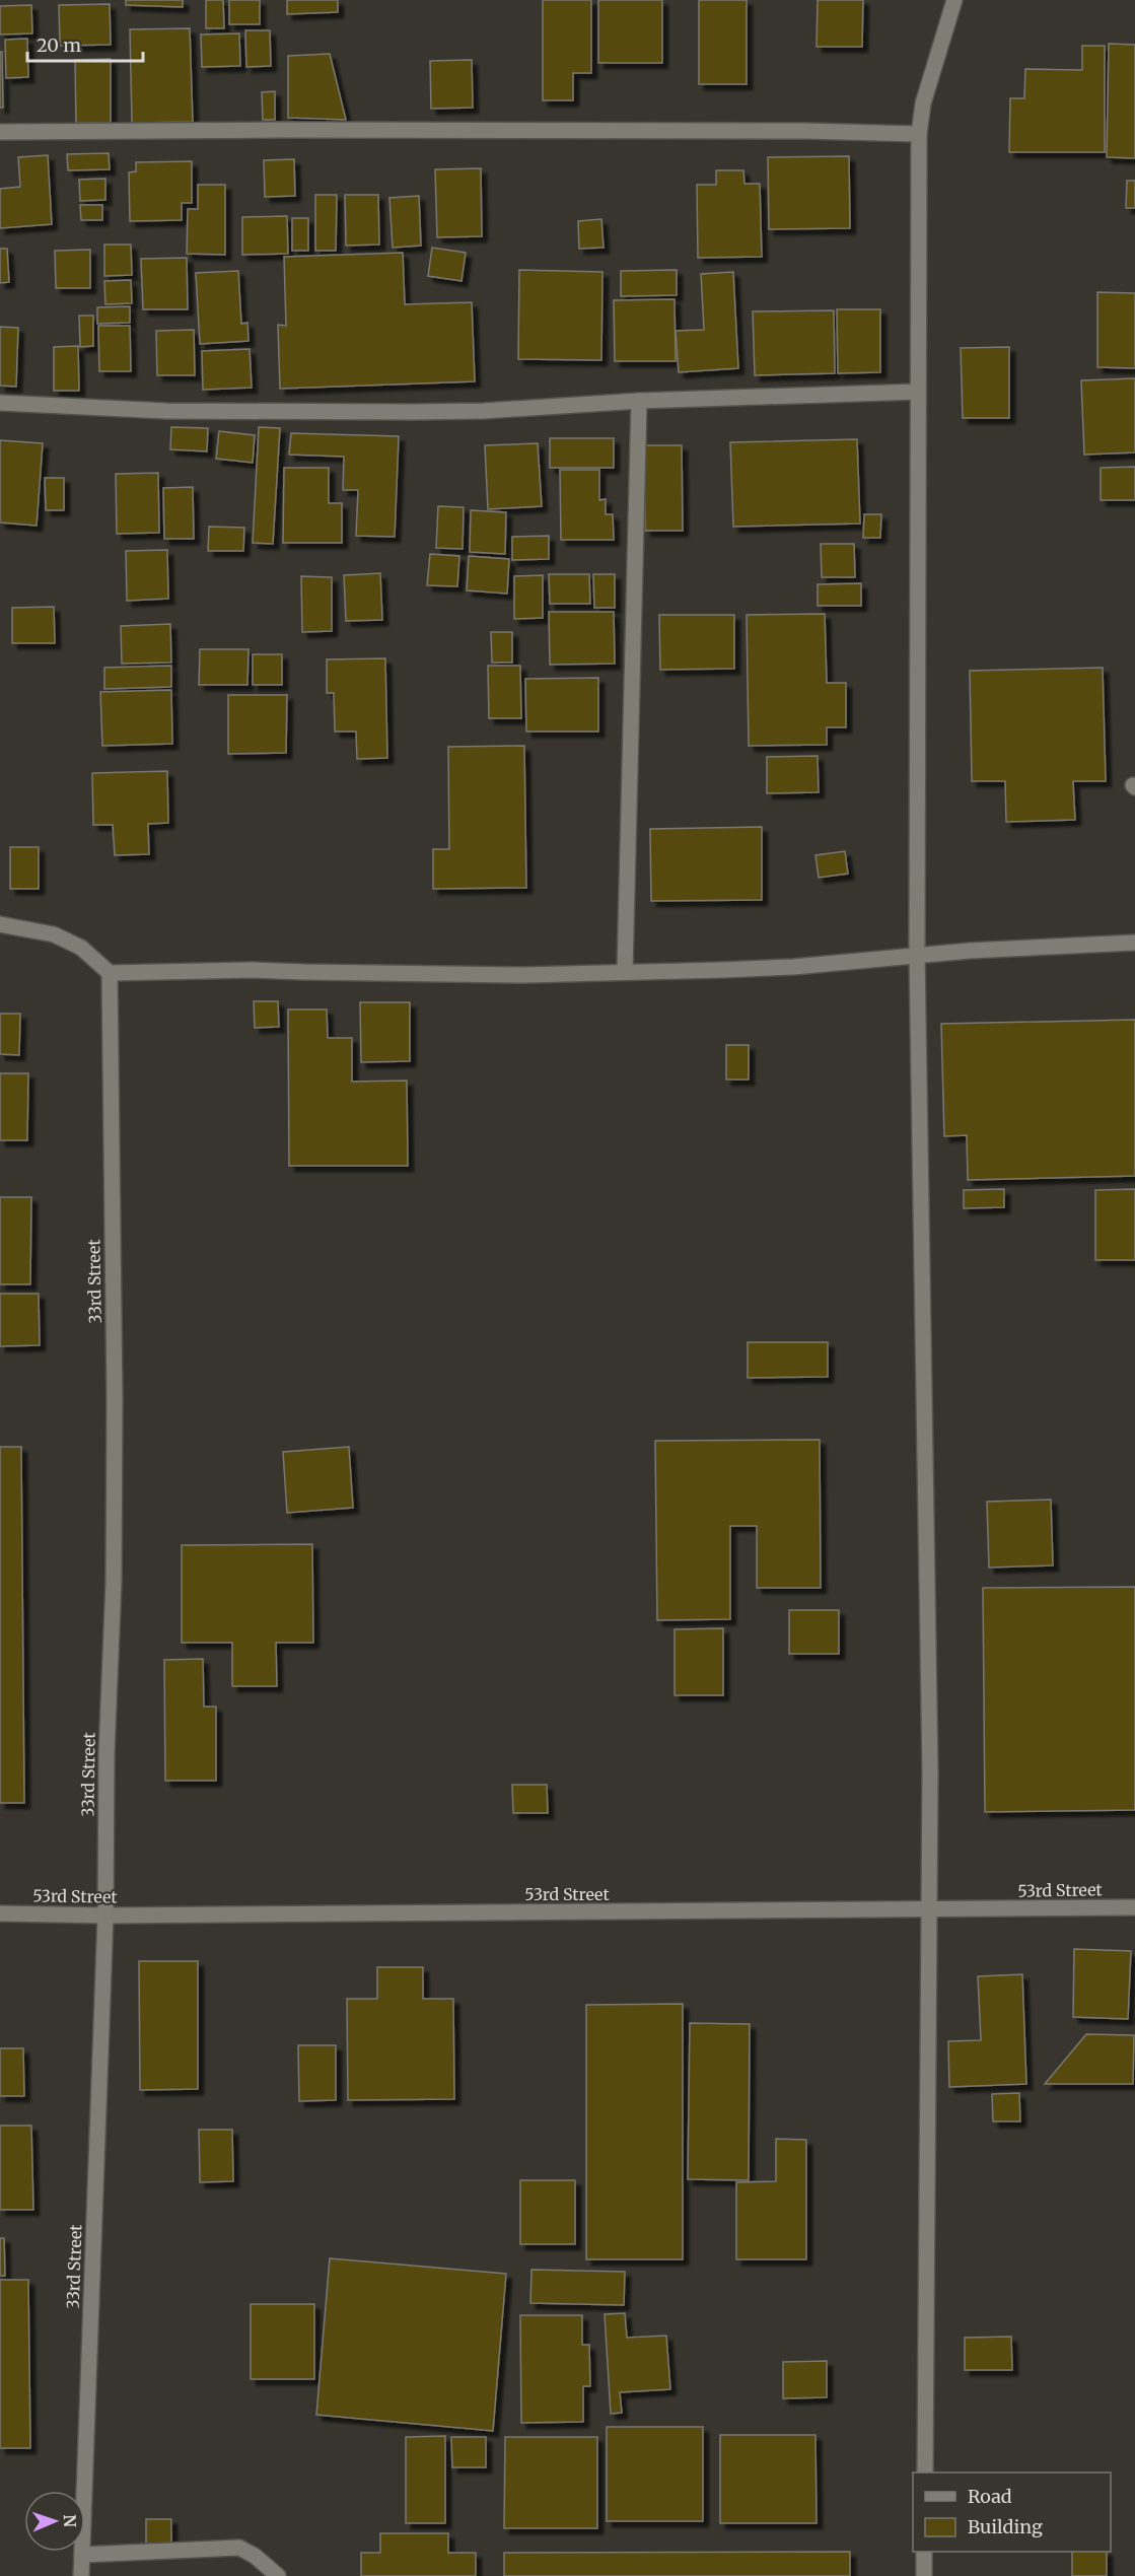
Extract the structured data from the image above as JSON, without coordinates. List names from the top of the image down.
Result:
{
  "streets": {
    "street": ["33rd Street", "53rd Street"]
  },
  "crossings": [
    ["33rd Street", "53rd Street"]
  ],
  "legend": ["Road", "Building"],
  "scale_bar": "20 m",
  "north": "right"
}
